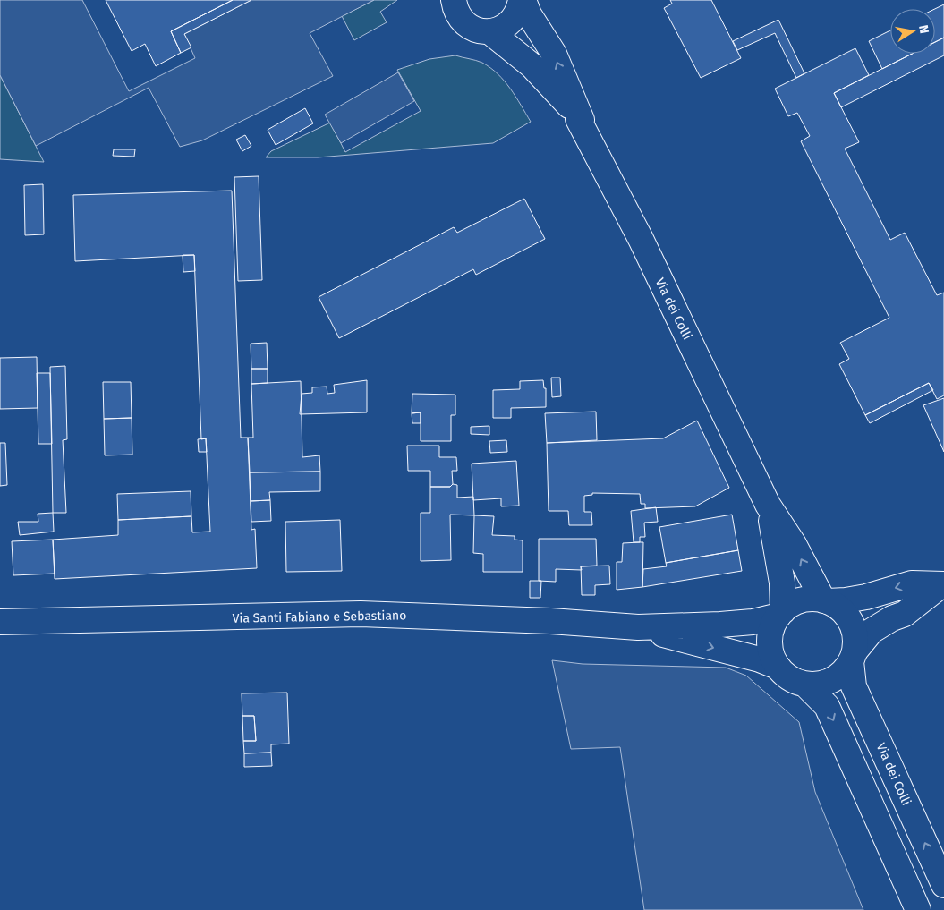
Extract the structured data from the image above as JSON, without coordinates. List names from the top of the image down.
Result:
{
  "streets": {
    "main road": ["Via dei Colli", "Via Santi Fabiano e Sebastiano"]
  },
  "crossings": [
    ["Via dei Colli", "Via Santi Fabiano e Sebastiano"]
  ],
  "north": "right"
}
